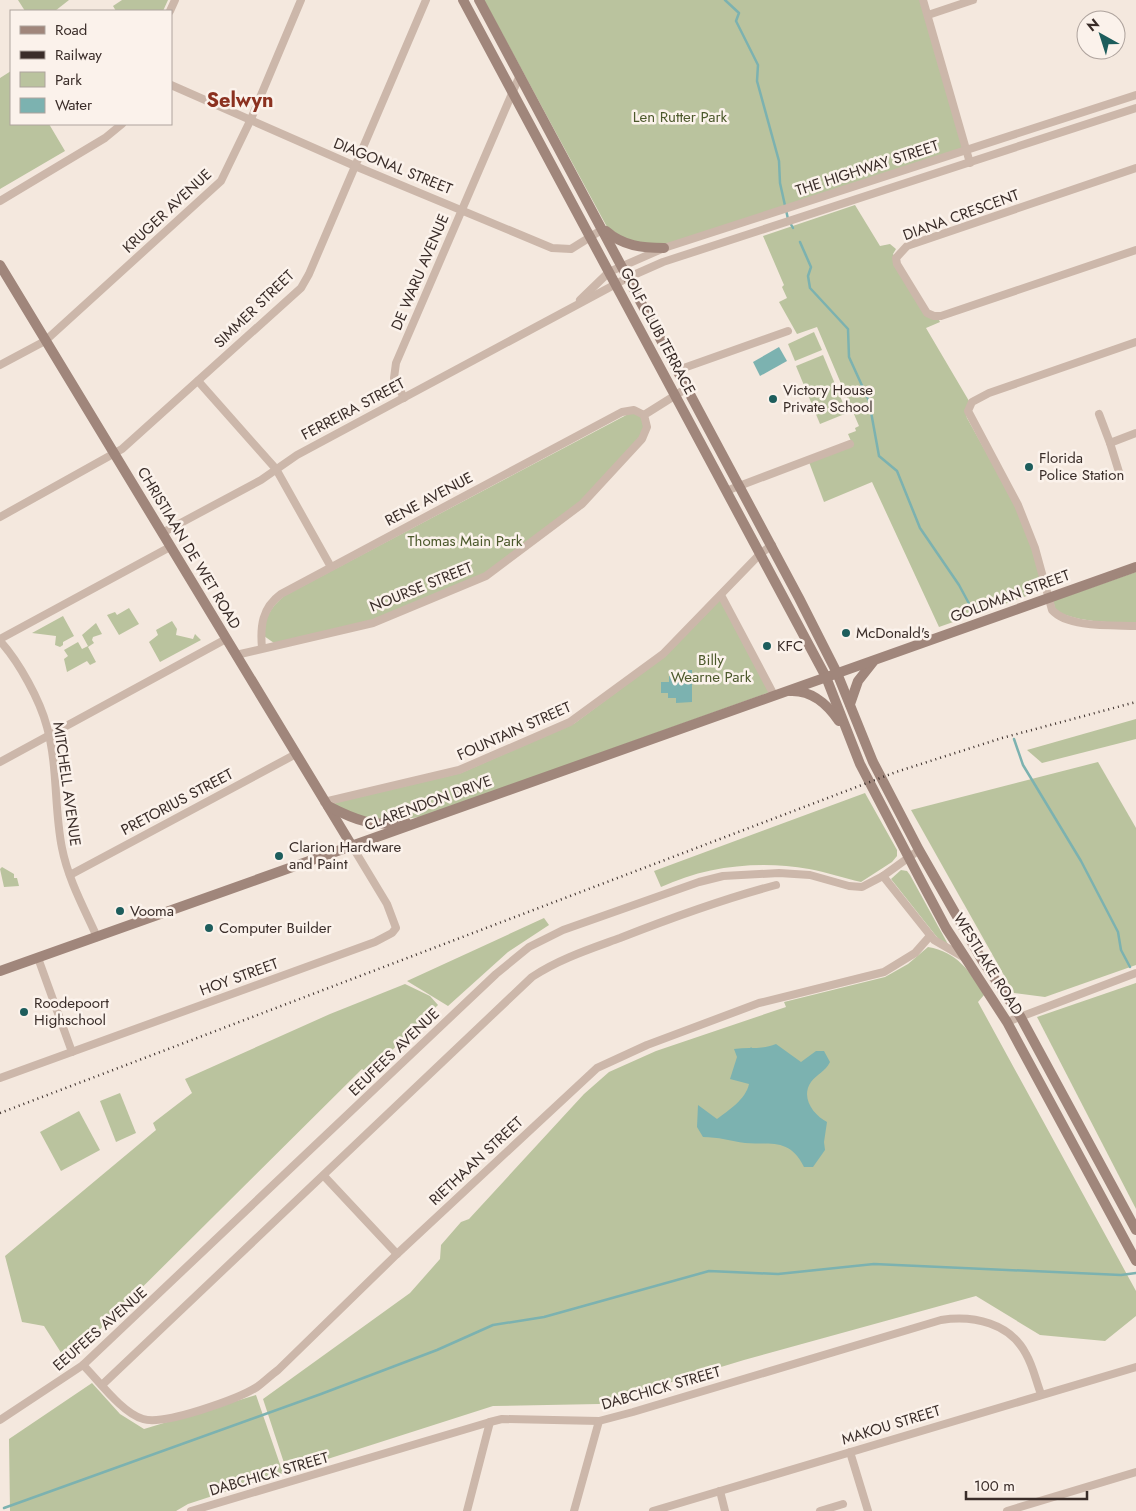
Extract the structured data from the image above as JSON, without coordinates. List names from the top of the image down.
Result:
{
  "streets": {
    "main road": [
      "GOLF CLUB TERRACE",
      "CHRISTIAAN DE WET ROAD",
      "GOLDMAN STREET",
      "CLARENDON DRIVE",
      "WESTLAKE ROAD"
    ],
    "street": [
      "DIAGONAL STREET",
      "THE HIGHWAY STREET",
      "KRUGER AVENUE",
      "DIANA CRESCENT",
      "DE WARU AVENUE",
      "SIMMER STREET",
      "FERREIRA STREET",
      "RENE AVENUE",
      "NOURSE STREET",
      "FOUNTAIN STREET",
      "MITCHELL AVENUE",
      "PRETORIUS STREET",
      "HOY STREET",
      "EEUFEES AVENUE",
      "RIETHAAN STREET",
      "DABCHICK STREET",
      "MAKOU STREET"
    ]
  },
  "crossings": [
    ["DIAGONAL STREET", "KRUGER AVENUE"],
    ["DIAGONAL STREET", "DE WARU AVENUE"],
    ["DIAGONAL STREET", "SIMMER STREET"],
    ["DIAGONAL STREET", "GOLF CLUB TERRACE"],
    ["THE HIGHWAY STREET", "GOLF CLUB TERRACE"],
    ["THE HIGHWAY STREET", "FERREIRA STREET"],
    ["KRUGER AVENUE", "CHRISTIAAN DE WET ROAD"],
    ["DE WARU AVENUE", "GOLF CLUB TERRACE"],
    ["DE WARU AVENUE", "FERREIRA STREET"],
    ["SIMMER STREET", "CHRISTIAAN DE WET ROAD"],
    ["GOLF CLUB TERRACE", "FERREIRA STREET"],
    ["GOLF CLUB TERRACE", "GOLDMAN STREET"],
    ["GOLF CLUB TERRACE", "FOUNTAIN STREET"],
    ["GOLF CLUB TERRACE", "CLARENDON DRIVE"],
    ["GOLF CLUB TERRACE", "WESTLAKE ROAD"],
    ["FERREIRA STREET", "CHRISTIAAN DE WET ROAD"],
    ["RENE AVENUE", "NOURSE STREET"],
    ["CHRISTIAAN DE WET ROAD", "NOURSE STREET"],
    ["CHRISTIAAN DE WET ROAD", "FOUNTAIN STREET"],
    ["CHRISTIAAN DE WET ROAD", "PRETORIUS STREET"],
    ["CHRISTIAAN DE WET ROAD", "CLARENDON DRIVE"],
    ["CHRISTIAAN DE WET ROAD", "HOY STREET"],
    ["GOLDMAN STREET", "CLARENDON DRIVE"],
    ["GOLDMAN STREET", "WESTLAKE ROAD"],
    ["MITCHELL AVENUE", "PRETORIUS STREET"],
    ["MITCHELL AVENUE", "CLARENDON DRIVE"],
    ["CLARENDON DRIVE", "WESTLAKE ROAD"],
    ["CLARENDON DRIVE", "HOY STREET"],
    ["WESTLAKE ROAD", "EEUFEES AVENUE"],
    ["EEUFEES AVENUE", "RIETHAAN STREET"],
    ["DABCHICK STREET", "MAKOU STREET"]
  ],
  "districts": ["Selwyn"],
  "parks": ["Len Rutter Park", "Thomas Main Park", "Billy Wearne Park"],
  "places": [
    "Victory House Private School",
    "Florida Police Station",
    "McDonald's",
    "KFC",
    "Clarion Hardware and Paint",
    "Vooma",
    "Computer Builder",
    "Roodepoort Highschool"
  ],
  "legend": [
    "Road",
    "Railway",
    "Park",
    "Water"
  ],
  "scale_bar": "100 m",
  "north": "top left"
}
